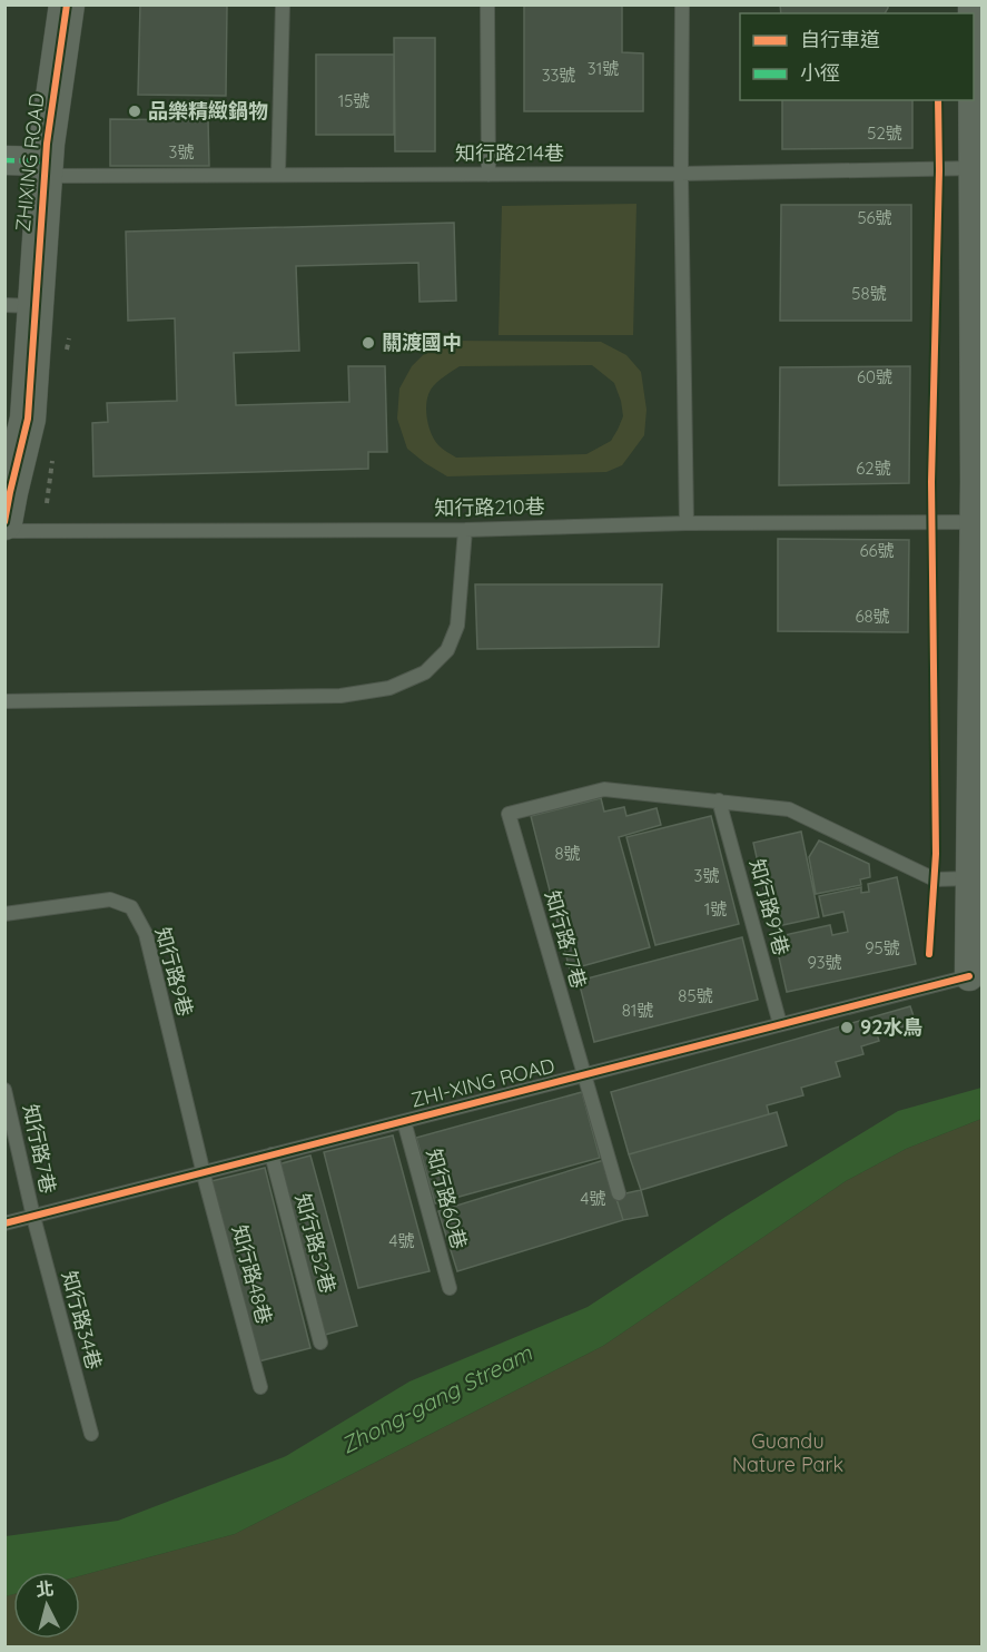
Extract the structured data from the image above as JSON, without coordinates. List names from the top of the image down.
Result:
{
  "streets": {
    "street": ["ZHIXING ROAD"],
    "lane": [
      "知行路214巷",
      "知行路210巷",
      "知行路91巷",
      "知行路77巷",
      "知行路9巷",
      "ZHI-XING ROAD",
      "知行路7巷",
      "知行路60巷",
      "知行路52巷",
      "知行路48巷",
      "知行路34巷"
    ]
  },
  "crossings": [
    ["知行路214巷", "ZHIXING ROAD"],
    ["知行路91巷", "知行路77巷"],
    ["知行路91巷", "ZHI-XING ROAD"],
    ["知行路77巷", "ZHI-XING ROAD"],
    ["知行路9巷", "ZHI-XING ROAD"],
    ["知行路9巷", "知行路48巷"],
    ["ZHI-XING ROAD", "知行路7巷"],
    ["ZHI-XING ROAD", "知行路60巷"],
    ["ZHI-XING ROAD", "知行路52巷"],
    ["ZHI-XING ROAD", "知行路48巷"],
    ["ZHI-XING ROAD", "知行路34巷"],
    ["知行路7巷", "知行路34巷"]
  ],
  "water": ["Zhong-gang Stream"],
  "parks": ["Guandu Nature Park"],
  "places": ["品樂精緻鍋物", "關渡國中", "92水鳥"],
  "house_numbers": [
    "31號",
    "33號",
    "15號",
    "52號",
    "3號",
    "56號",
    "58號",
    "60號",
    "62號",
    "66號",
    "68號",
    "8號",
    "3號",
    "1號",
    "95號",
    "93號",
    "85號",
    "81號",
    "4號",
    "4號"
  ],
  "legend": ["自行車道", "小徑"],
  "north": "top"
}
